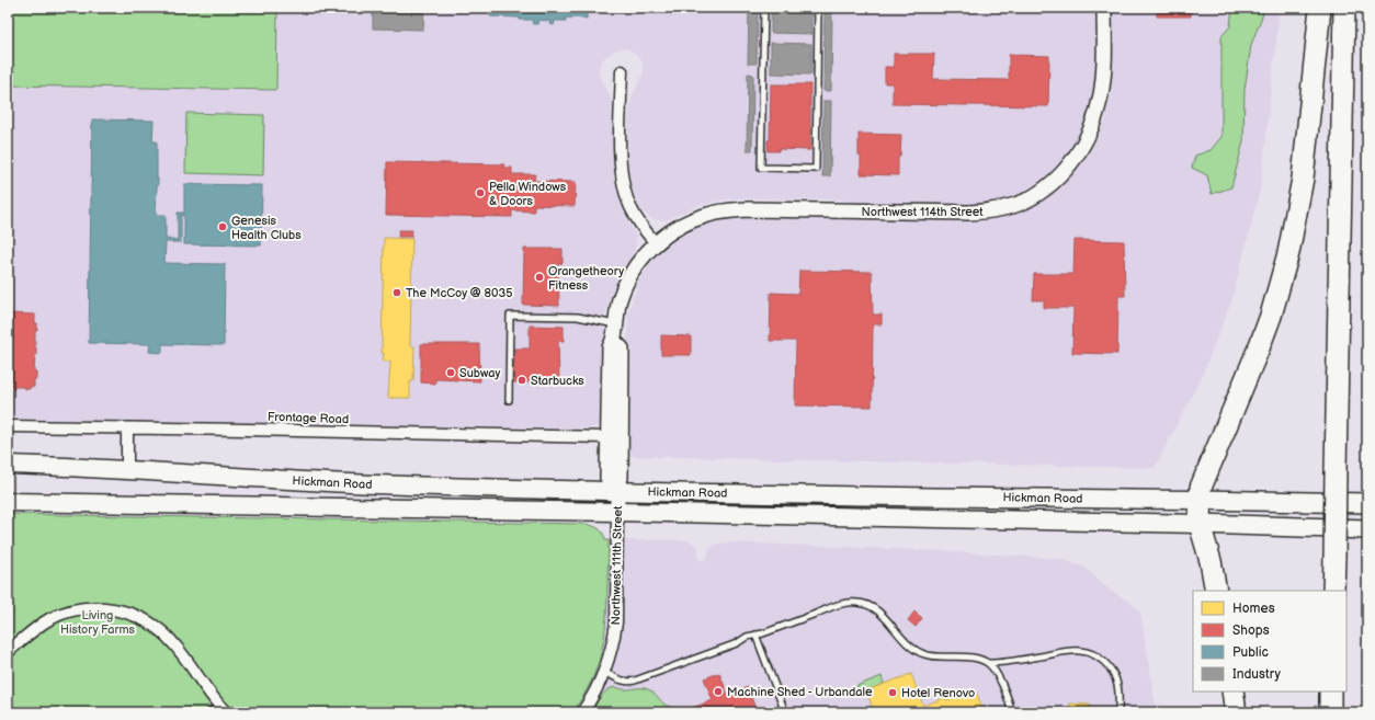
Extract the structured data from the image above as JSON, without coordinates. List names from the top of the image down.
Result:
{
  "streets": {
    "highway": ["Hickman Road"],
    "street": ["Northwest 114th Street", "Frontage Road", "Northwest 111th Street"]
  },
  "crossings": [
    ["Northwest 114th Street", "Northwest 111th Street"],
    ["Frontage Road", "Northwest 111th Street"],
    ["Hickman Road", "Northwest 111th Street"]
  ],
  "parks": ["Living History Farms"],
  "places": [
    "Pella Windows & Doors",
    "Genesis Health Clubs",
    "Orangetheory Fitness",
    "The McCoy @ 8035",
    "Subway",
    "Starbucks",
    "Machine Shed - Urbandale",
    "Hotel Renovo"
  ],
  "legend": [
    "Homes",
    "Shops",
    "Public",
    "Industry"
  ]
}
